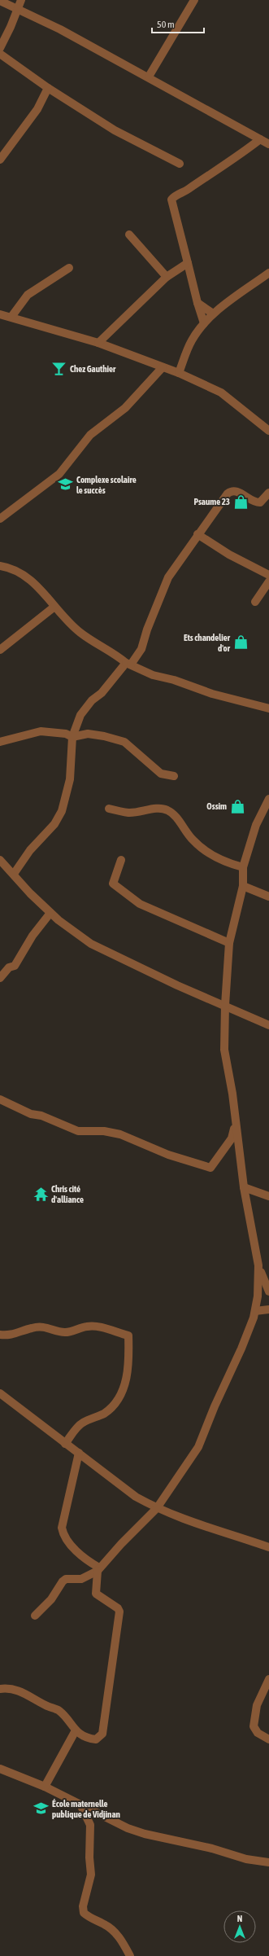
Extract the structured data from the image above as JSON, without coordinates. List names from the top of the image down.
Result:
{
  "places": {
    "bar": ["Chez Gauthier"],
    "school or university": ["Complexe scolaire le succès", "École maternelle publique de Vidjinan"],
    "shop": ["Psaume 23", "Ets chandelier d'or", "Ossim"],
    "temple": ["Chris cité d'alliance"]
  },
  "scale_bar": "50 m",
  "north": "top"
}
